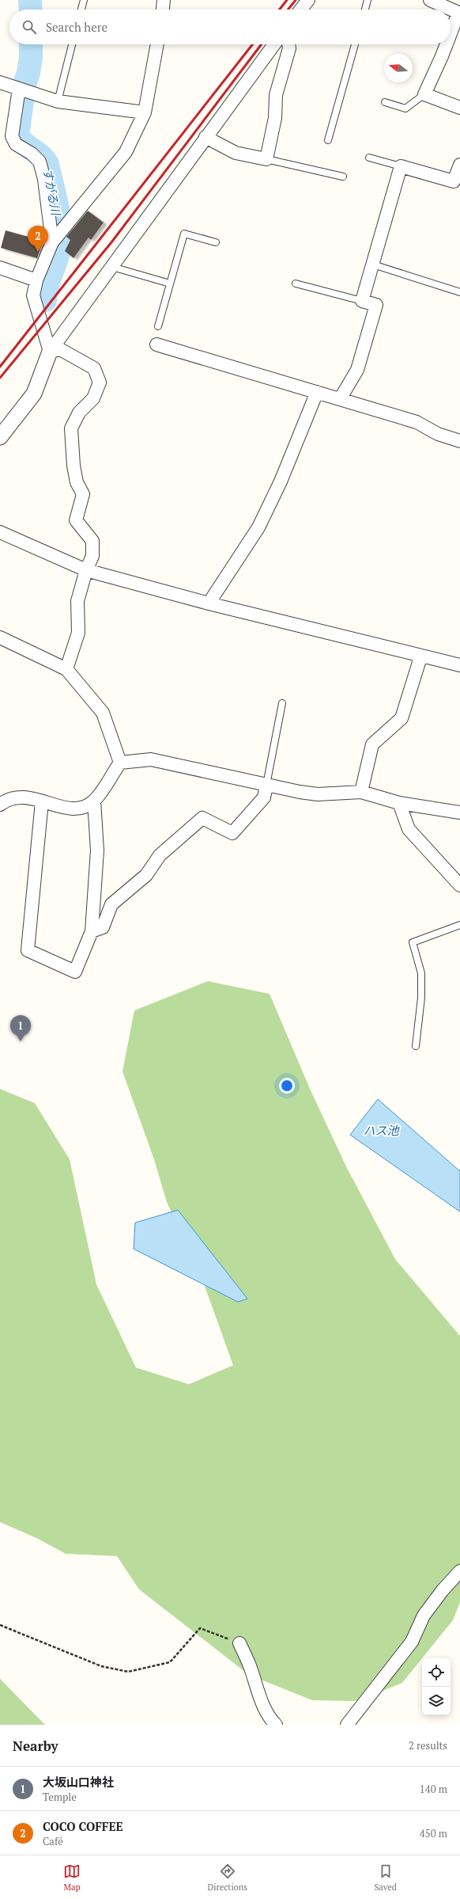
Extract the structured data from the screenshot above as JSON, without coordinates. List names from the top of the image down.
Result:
{
  "water": ["すがる川", "ハス池"],
  "north": "left",
  "page": {
    "search": "Search here",
    "pins": ["2", "1"],
    "heading": ["Nearby", "2 results"],
    "list": [
      {
        "mark": "1",
        "name": "大坂山口神社",
        "note": "Temple",
        "value": "140 m"
      },
      {
        "mark": "2",
        "name": "COCO COFFEE",
        "note": "Café",
        "value": "450 m"
      }
    ],
    "nav": ["Map", "Directions", "Saved"]
  }
}
